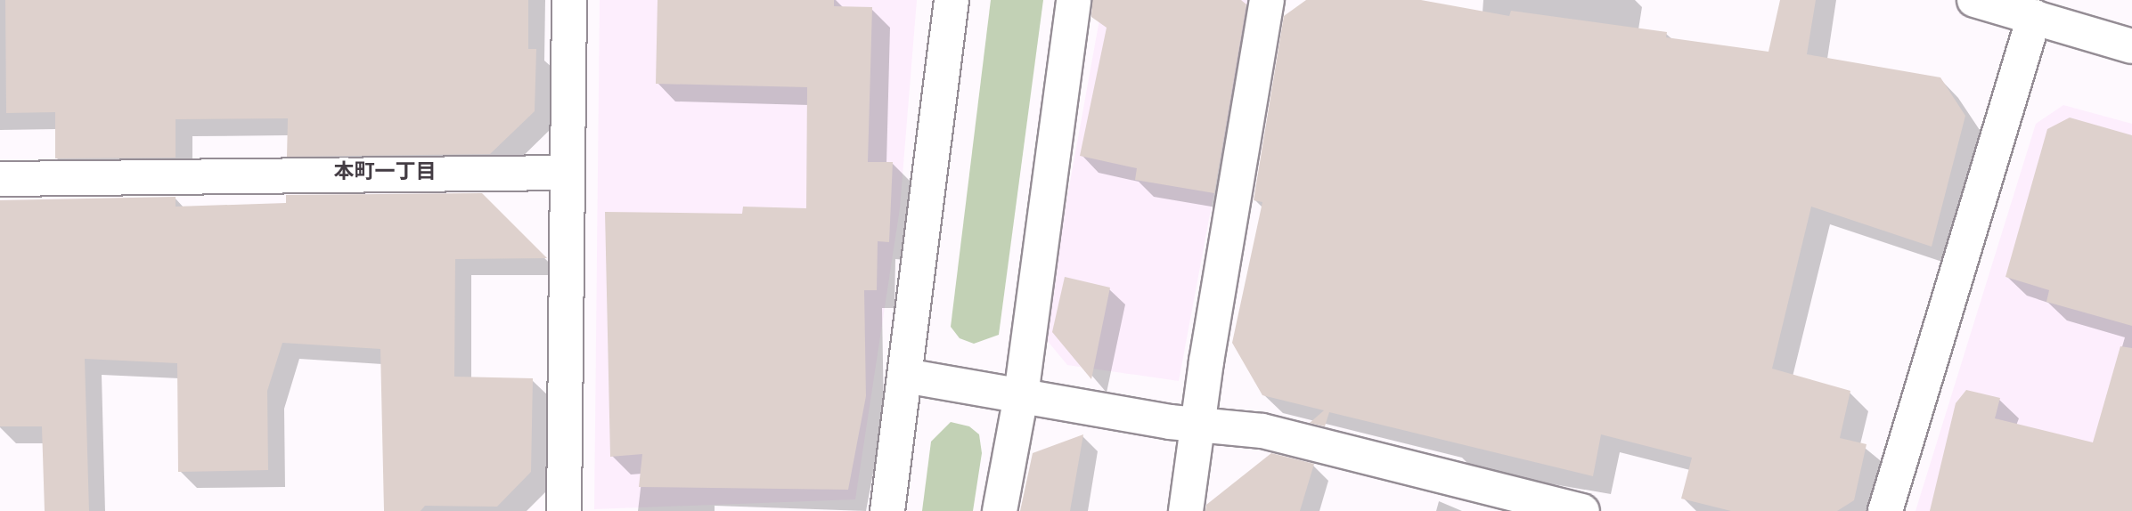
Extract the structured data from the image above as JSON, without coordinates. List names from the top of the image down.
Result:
{
  "districts": ["本町一丁目"]
}
